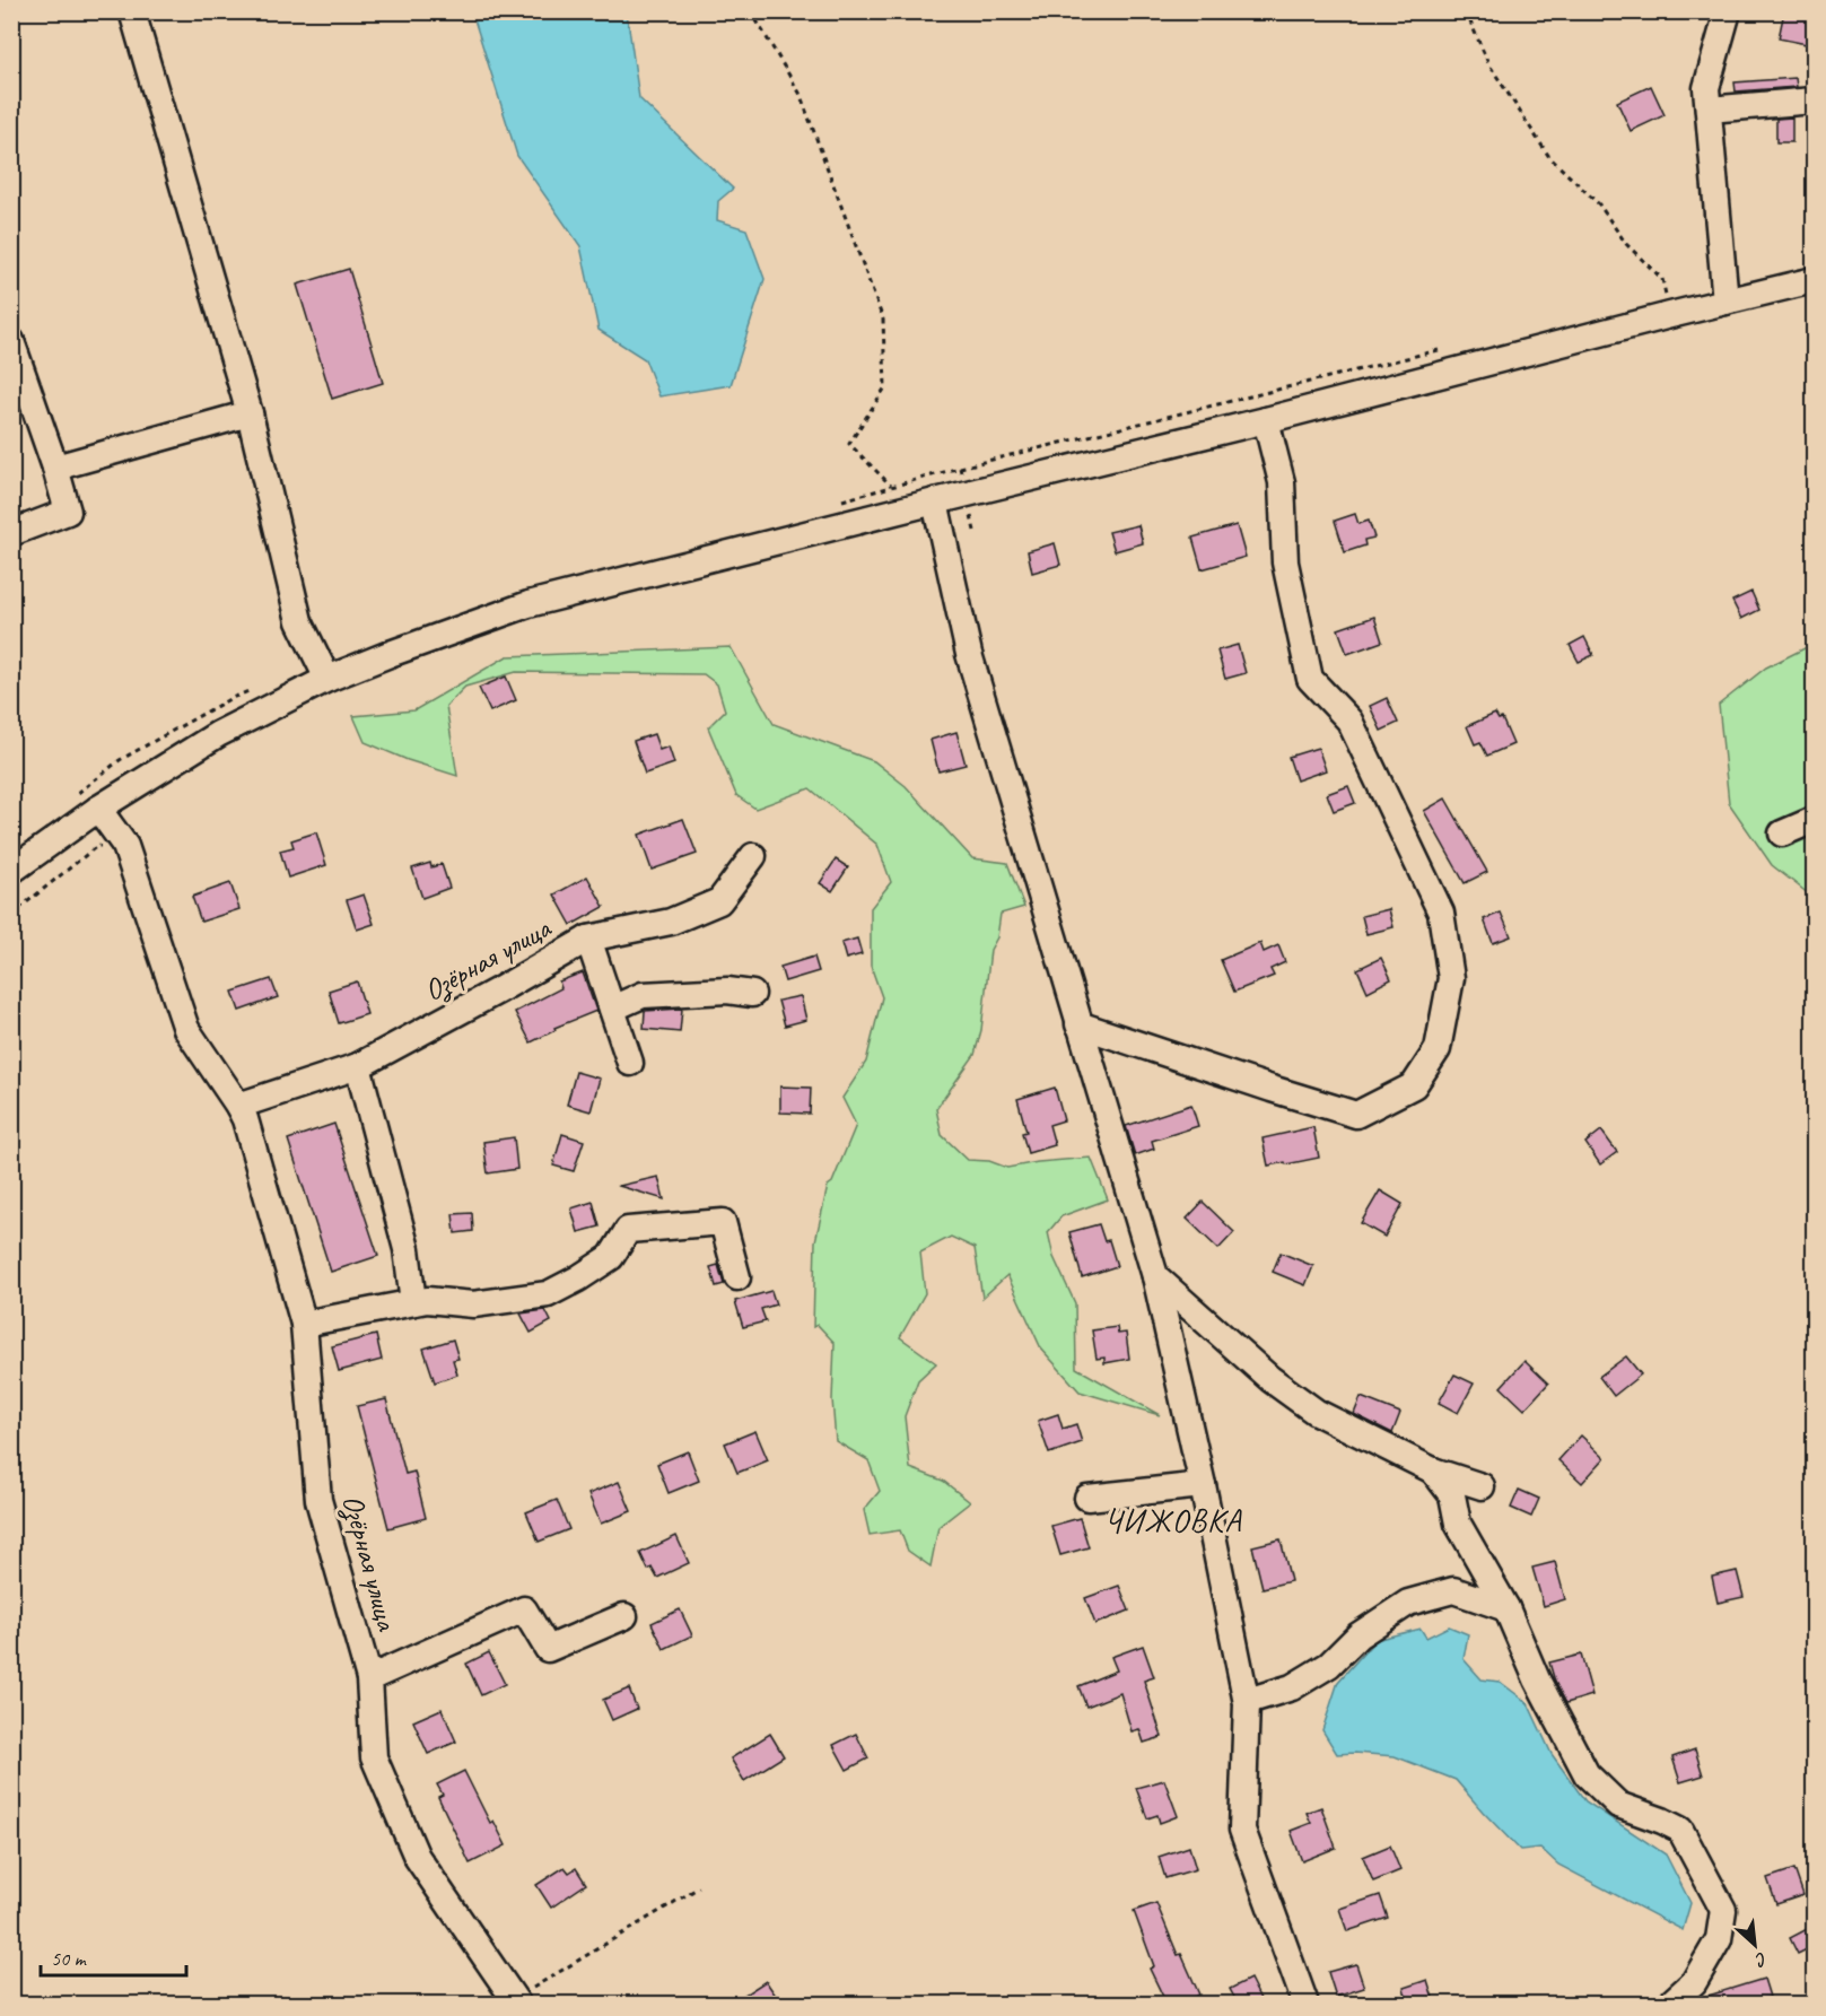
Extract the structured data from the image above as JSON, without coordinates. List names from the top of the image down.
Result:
{
  "streets": {
    "street": ["Озёрная улица"]
  },
  "districts": ["ЧИЖОВКА"],
  "scale_bar": "50 m",
  "north": "bottom right"
}
